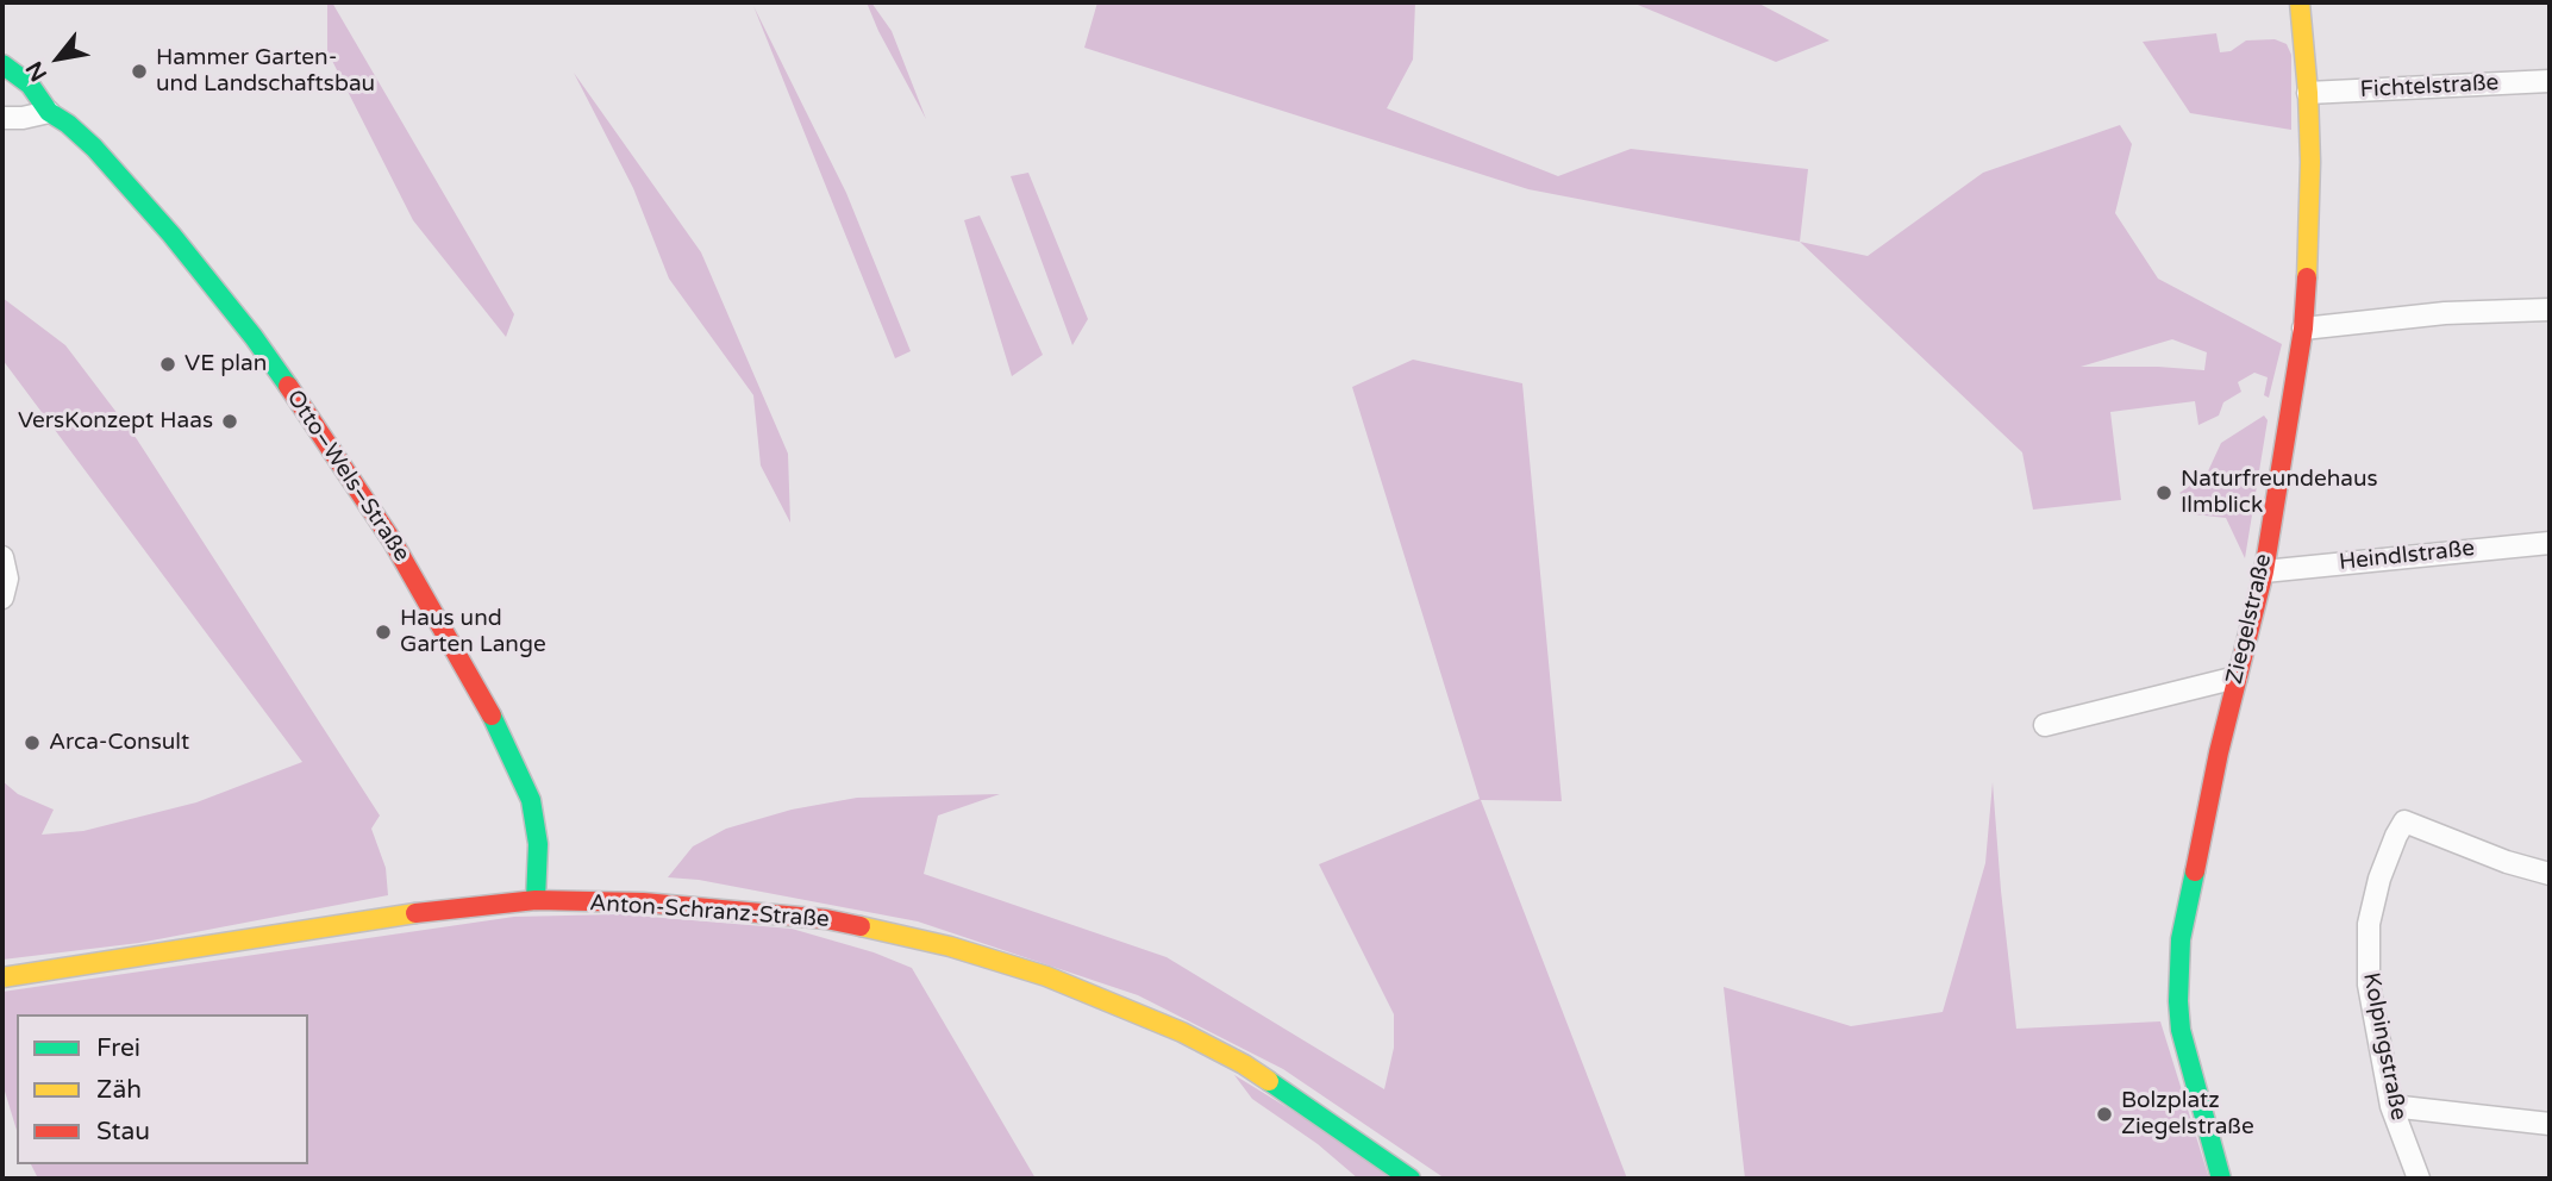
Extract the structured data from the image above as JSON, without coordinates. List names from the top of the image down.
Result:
{
  "streets": {
    "street": [
      "Fichtelstraße",
      "Otto–Wels–Straße",
      "Heindlstraße",
      "Ziegelstraße",
      "Anton-Schranz-Straße",
      "Kolpingstraße"
    ]
  },
  "crossings": [
    ["Fichtelstraße", "Ziegelstraße"],
    ["Otto–Wels–Straße", "Anton-Schranz-Straße"],
    ["Heindlstraße", "Ziegelstraße"]
  ],
  "places": [
    "Hammer Garten- und Landschaftsbau",
    "VE plan",
    "VersKonzept Haas",
    "Naturfreundehaus Ilmblick",
    "Haus und Garten Lange",
    "Arca-Consult",
    "Bolzplatz Ziegelstraße"
  ],
  "legend": ["Frei", "Zäh", "Stau"],
  "north": "bottom left"
}
